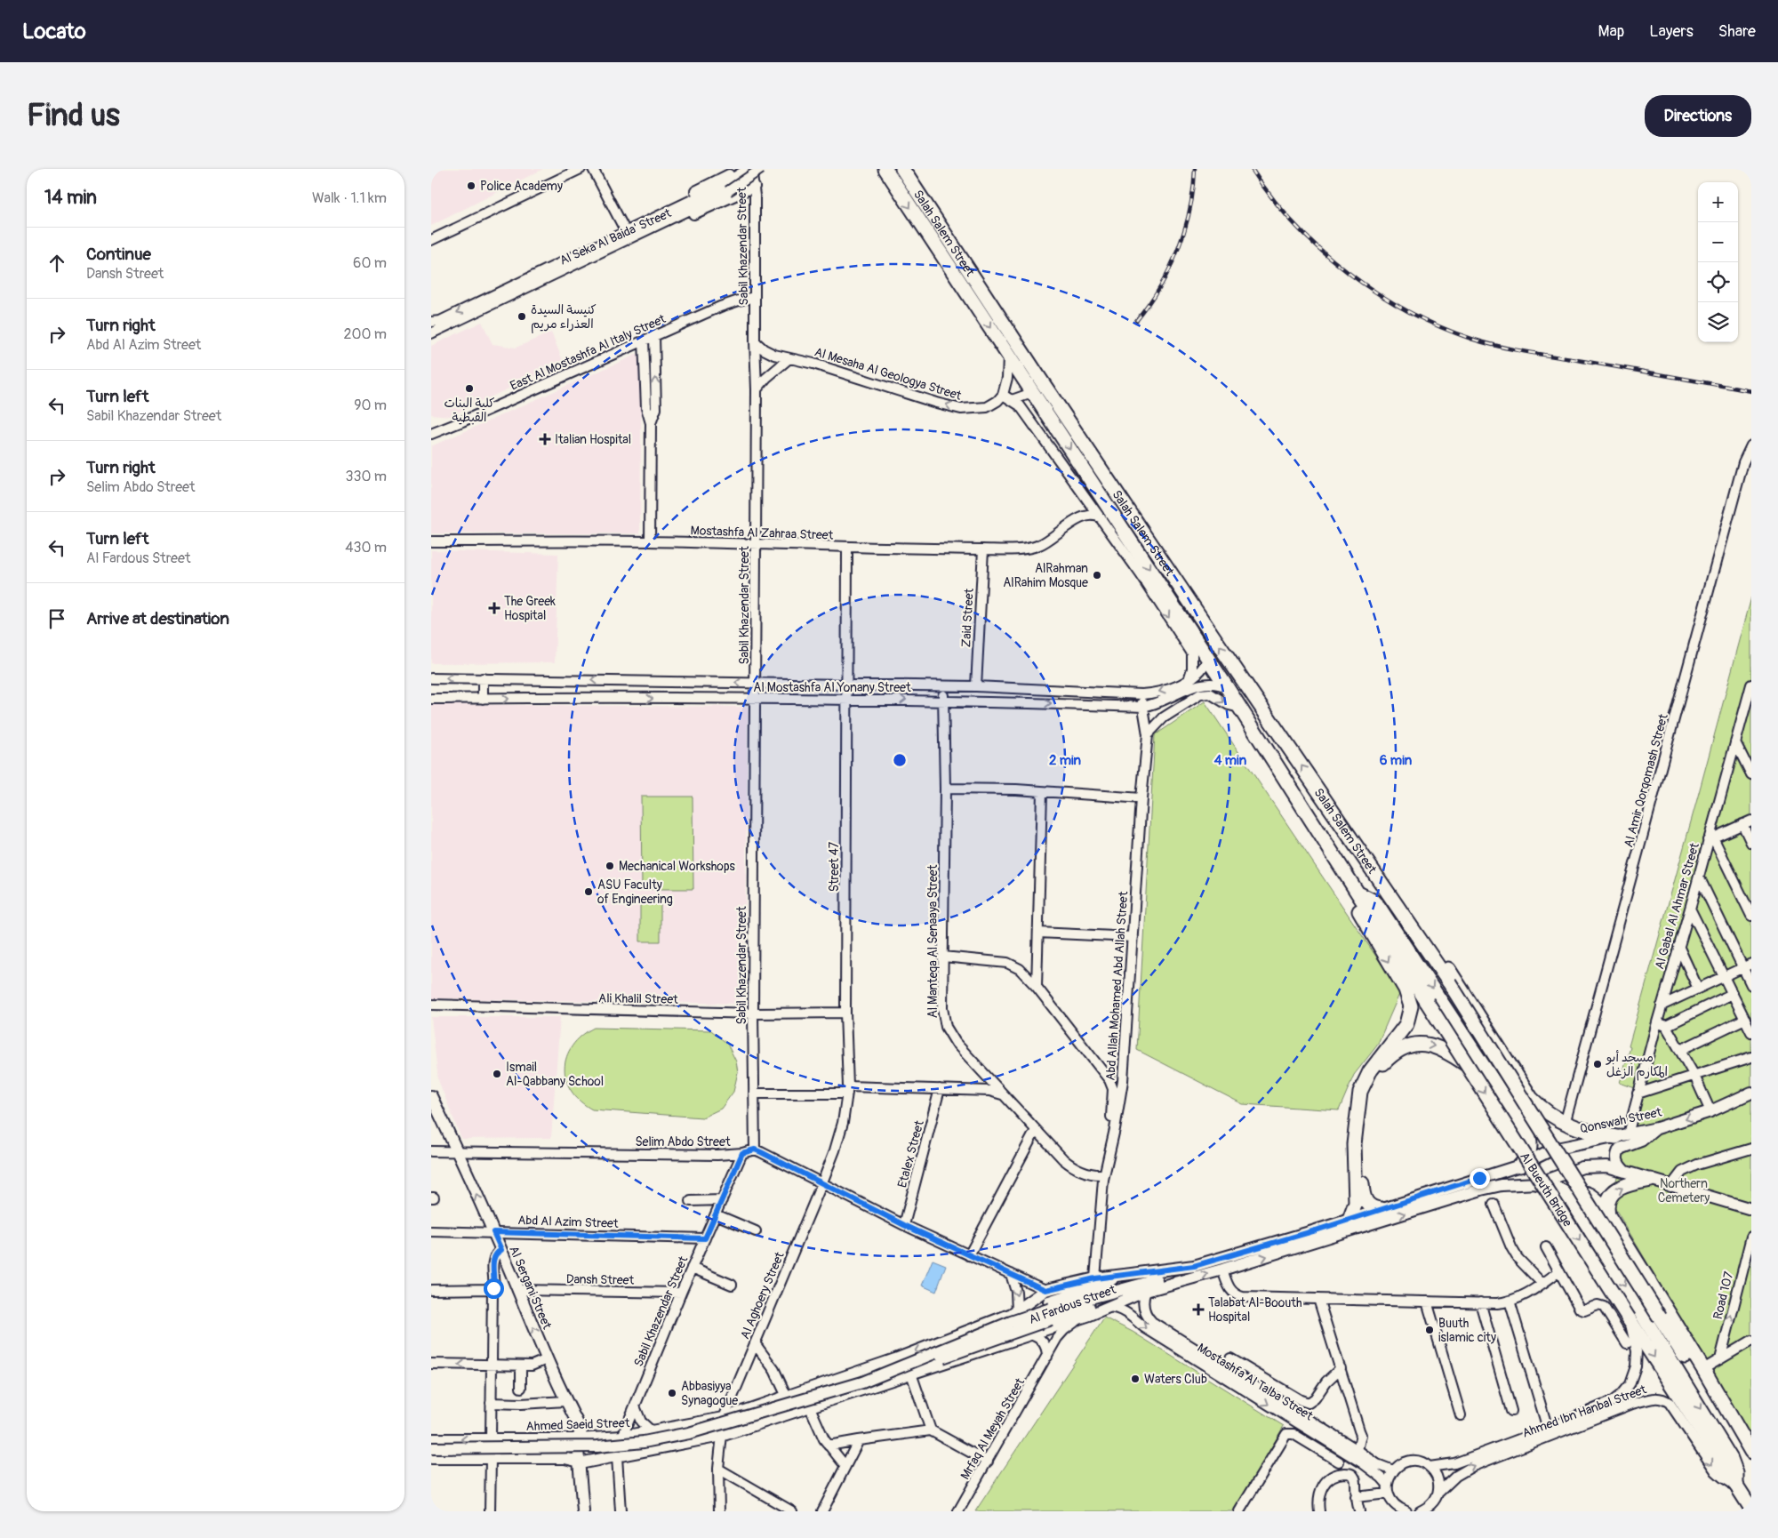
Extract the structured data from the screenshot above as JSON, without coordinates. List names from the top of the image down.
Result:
{
  "streets": {
    "highway": ["Salah Salem Street", "Al Bueuth Bridge"],
    "main road": [
      "Qonswah Street",
      "Al Sergani Street",
      "Al Fardous Street",
      "Ahmed Saeid Street"
    ],
    "street": [
      "Al Seka Al Baida' Street",
      "Sabil Khazendar Street",
      "East Al Mostashfa Al Italy Street",
      "Al Mesaha Al Geologya Street",
      "Mostashfa Al Zahraa Street",
      "Zaid Street",
      "Al Mostashfa Al Yonany Street",
      "Al Amir Qorqomash Street",
      "Street 47",
      "Al Gabal Al Ahmar Street",
      "Al Manteqa Al Senaaya Street",
      "Abd Allah Mohamed Abd Allah Street",
      "Ali Khalil Street",
      "Selim Abdo Street",
      "Etalex Street",
      "Abd Al Azim Street",
      "Dansh Street",
      "Al Aghoery Street",
      "Road 107",
      "Mostashfa Al Talba Street",
      "Ahmed Ibn Hanbal Street",
      "Mrfaq Al Meyah Street"
    ]
  },
  "crossings": [
    ["Salah Salem Street", "Al Mostashfa Al Yonany Street"],
    ["Salah Salem Street", "Al Bueuth Bridge"],
    ["Al Seka Al Baida' Street", "Sabil Khazendar Street"],
    ["Sabil Khazendar Street", "East Al Mostashfa Al Italy Street"],
    ["Sabil Khazendar Street", "Al Mesaha Al Geologya Street"],
    ["Sabil Khazendar Street", "Mostashfa Al Zahraa Street"],
    ["Sabil Khazendar Street", "Al Mostashfa Al Yonany Street"],
    ["Sabil Khazendar Street", "Ali Khalil Street"],
    ["Sabil Khazendar Street", "Selim Abdo Street"],
    ["Sabil Khazendar Street", "Abd Al Azim Street"],
    ["Sabil Khazendar Street", "Dansh Street"],
    ["Sabil Khazendar Street", "Ahmed Saeid Street"],
    ["Mostashfa Al Zahraa Street", "Zaid Street"],
    ["Mostashfa Al Zahraa Street", "Street 47"],
    ["Zaid Street", "Al Mostashfa Al Yonany Street"],
    ["Al Mostashfa Al Yonany Street", "Street 47"],
    ["Al Mostashfa Al Yonany Street", "Al Manteqa Al Senaaya Street"],
    ["Al Mostashfa Al Yonany Street", "Abd Allah Mohamed Abd Allah Street"],
    ["Street 47", "Ali Khalil Street"],
    ["Street 47", "Al Aghoery Street"],
    ["Al Gabal Al Ahmar Street", "Qonswah Street"],
    ["Al Manteqa Al Senaaya Street", "Abd Allah Mohamed Abd Allah Street"],
    ["Abd Allah Mohamed Abd Allah Street", "Al Fardous Street"],
    ["Qonswah Street", "Al Fardous Street"],
    ["Selim Abdo Street", "Al Sergani Street"],
    ["Al Bueuth Bridge", "Ahmed Ibn Hanbal Street"],
    ["Abd Al Azim Street", "Al Sergani Street"],
    ["Dansh Street", "Al Sergani Street"],
    ["Al Sergani Street", "Ahmed Saeid Street"],
    ["Al Aghoery Street", "Al Fardous Street"],
    ["Al Aghoery Street", "Ahmed Saeid Street"],
    ["Al Fardous Street", "Mostashfa Al Talba Street"],
    ["Al Fardous Street", "Ahmed Saeid Street"],
    ["Al Fardous Street", "Mrfaq Al Meyah Street"]
  ],
  "one_way": ["Al Mesaha Al Geologya Street", "Al Sergani Street", "Road 107"],
  "parks": ["Northern Cemetery"],
  "places": {
    "other": [
      "Police Academy",
      "كنيسة السيدة العذراء مريم",
      "كلية البنات القبطية",
      "AlRahman AlRahim Mosque",
      "Mechanical Workshops",
      "ASU Faculty of Engineering",
      "مسجد أبو المكارم الزغل",
      "Ismail Al-Qabbany School",
      "Buuth islamic city",
      "Waters Club",
      "Abbasiyya Synagogue"
    ],
    "health": ["Italian Hospital", "The Greek Hospital", "Talabat Al-Boouth Hospital"]
  },
  "page": {
    "header": "Locato",
    "nav": ["Map", "Layers", "Share"],
    "buttons": "Directions",
    "title": "Find us",
    "heading": ["14 min", "Walk · 1.1 km"],
    "map_buttons": ["+", "−"],
    "list": [
      ["Continue", "Dansh Street", "60 m"],
      ["Turn right", "Abd Al Azim Street", "200 m"],
      ["Turn left", "Sabil Khazendar Street", "90 m"],
      ["Turn right", "Selim Abdo Street", "330 m"],
      ["Turn left", "Al Fardous Street", "430 m"],
      "Arrive at destination"
    ]
  },
  "rings": ["2 min", "4 min", "6 min"]
}
